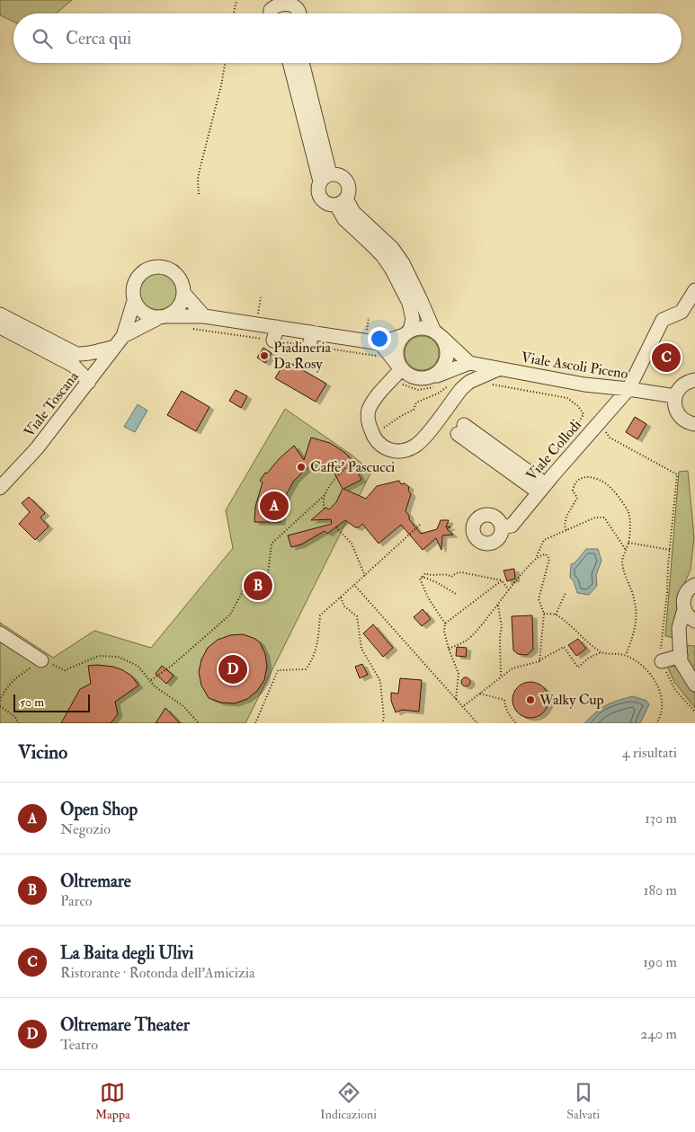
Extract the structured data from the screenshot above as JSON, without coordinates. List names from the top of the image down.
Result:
{
  "streets": {
    "street": ["Viale Ascoli Piceno", "Viale Toscana", "Viale Collodi"]
  },
  "crossings": [
    ["Viale Ascoli Piceno", "Viale Collodi"]
  ],
  "places": ["Piadineria Da Rosy", "Caffe' Pascucci", "Walky Cup"],
  "scale_bar": "50 m",
  "page": {
    "search": "Cerca qui",
    "pins": [
      "C",
      "A",
      "B",
      "D"
    ],
    "scale": "50 m",
    "heading": ["Vicino", "4 risultati"],
    "list": [
      {
        "mark": "A",
        "name": "Open Shop",
        "note": "Negozio",
        "value": "130 m"
      },
      {
        "mark": "B",
        "name": "Oltremare",
        "note": "Parco",
        "value": "180 m"
      },
      {
        "mark": "C",
        "name": "La Baita degli Ulivi",
        "note": "Ristorante · Rotonda dell'Amicizia",
        "value": "190 m"
      },
      {
        "mark": "D",
        "name": "Oltremare Theater",
        "note": "Teatro",
        "value": "240 m"
      }
    ],
    "nav": ["Mappa", "Indicazioni", "Salvati"]
  }
}
